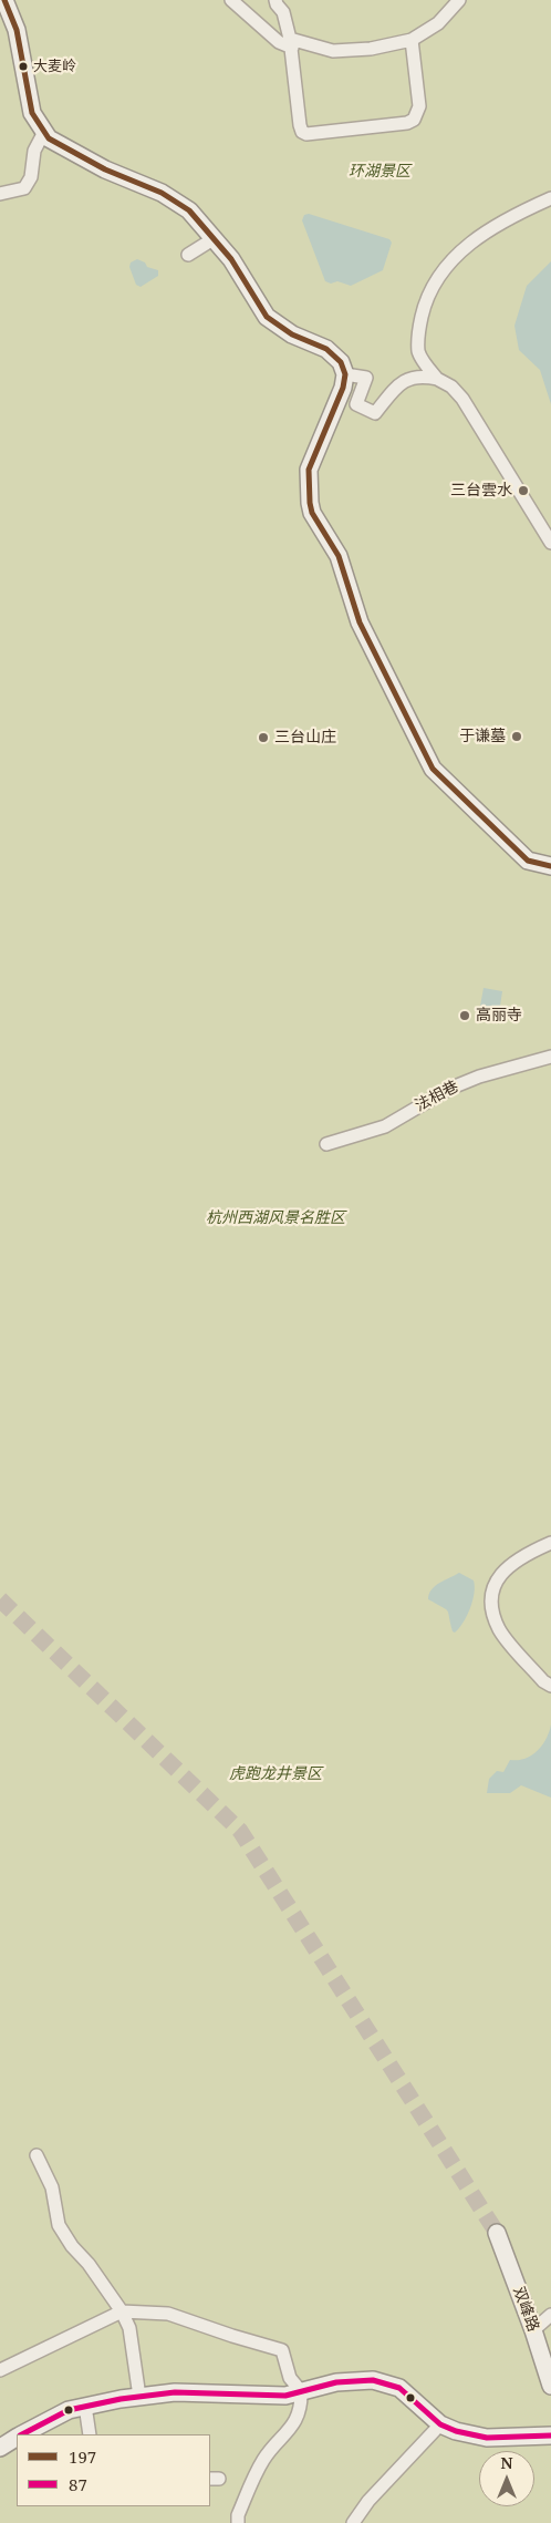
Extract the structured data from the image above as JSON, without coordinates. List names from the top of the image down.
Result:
{
  "streets": {
    "street": ["法相巷", "双峰路"]
  },
  "parks": ["环湖景区", "杭州西湖风景名胜区", "虎跑龙井景区"],
  "places": [
    "大麦岭",
    "三台雲水",
    "于谦墓",
    "三台山庄",
    "高丽寺"
  ],
  "lines": ["transit line 197", "transit line 87"],
  "legend": ["197", "87"],
  "north": "top"
}
